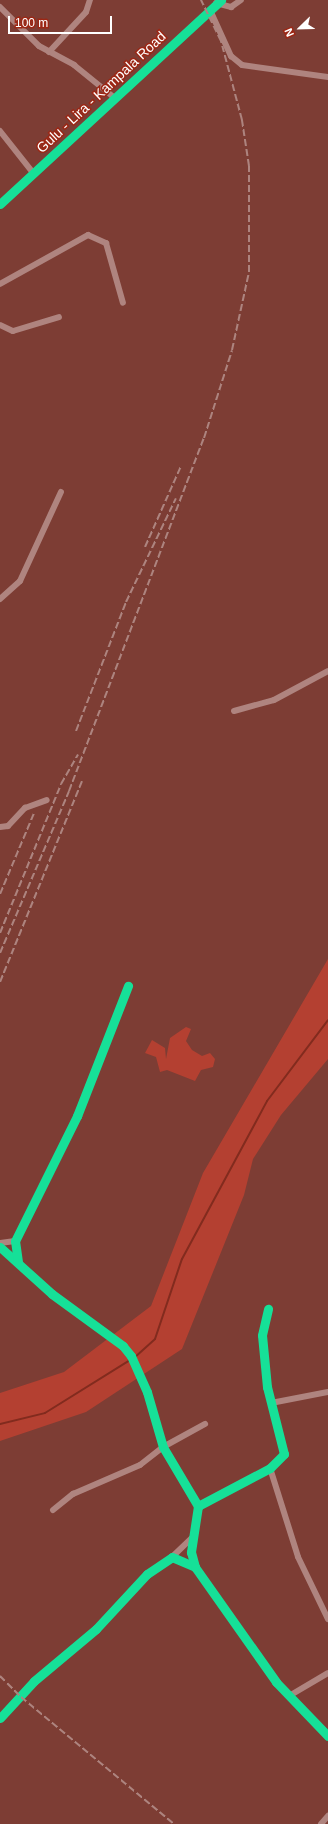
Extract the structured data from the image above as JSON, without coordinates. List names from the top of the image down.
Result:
{
  "streets": {
    "street": ["Gulu - Lira - Kampala Road"]
  },
  "scale_bar": "100 m",
  "north": "bottom left"
}
